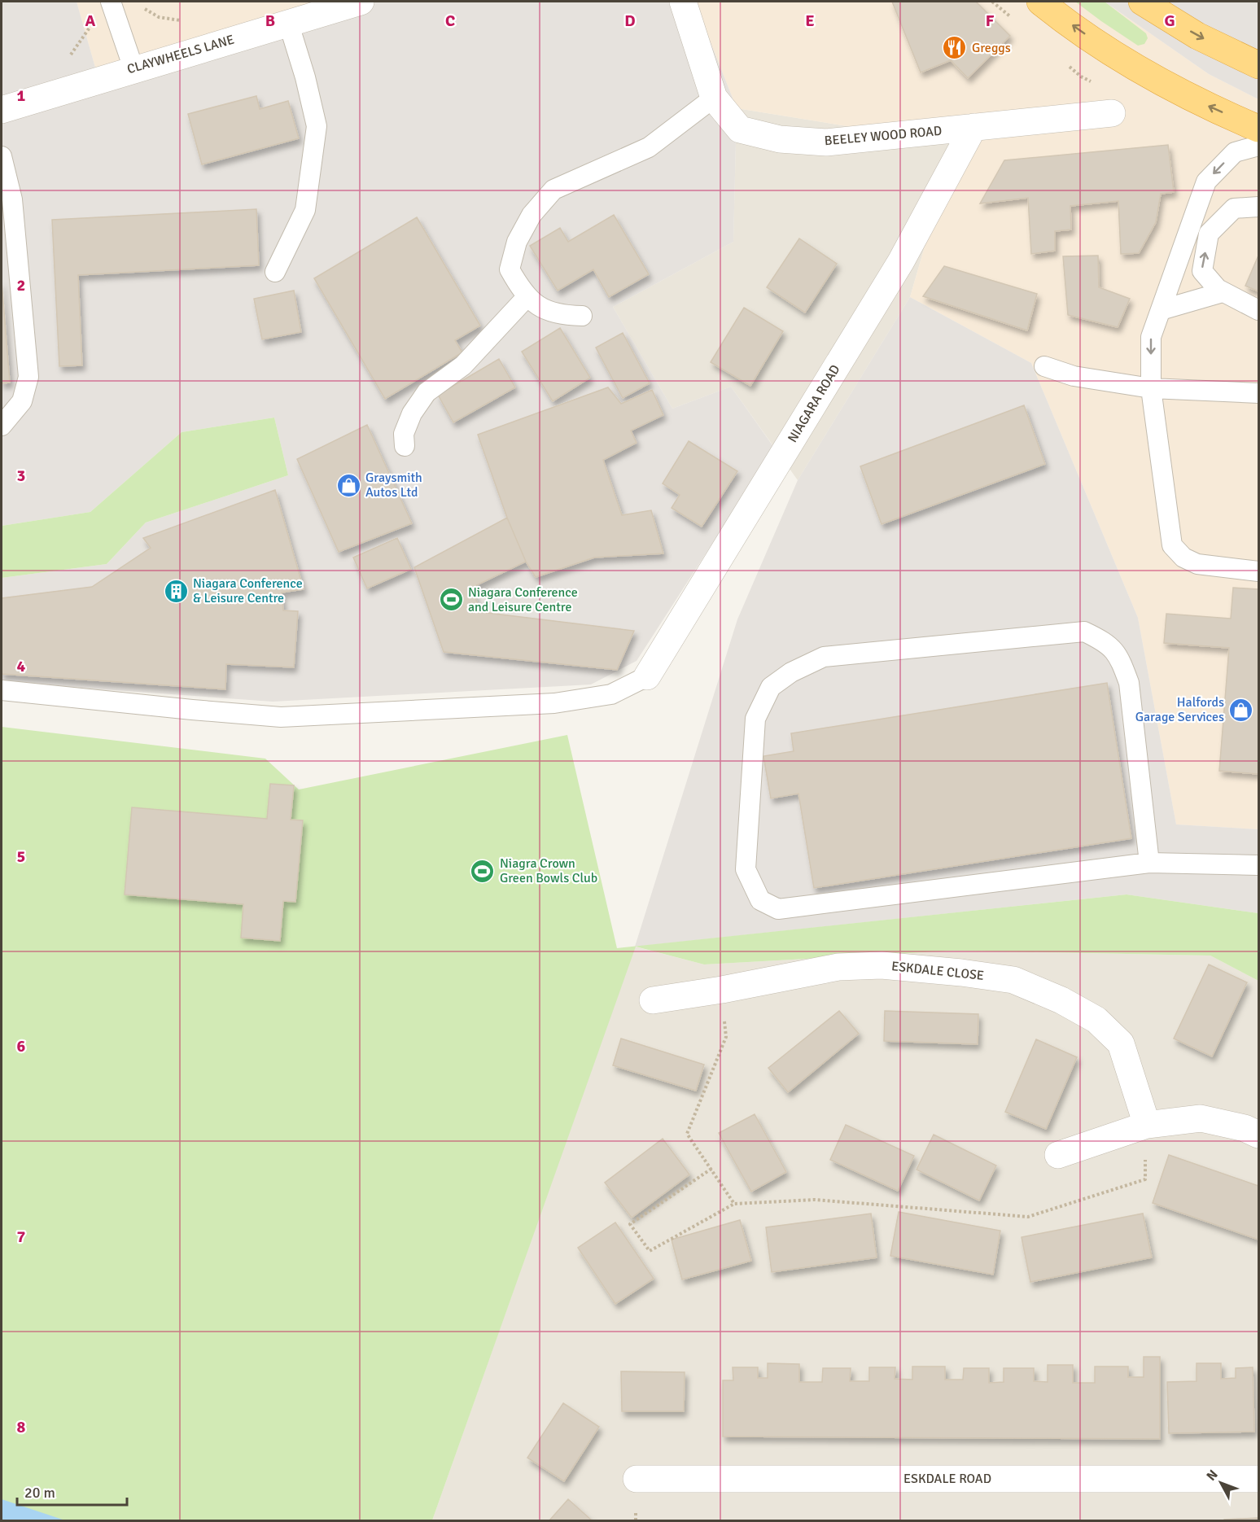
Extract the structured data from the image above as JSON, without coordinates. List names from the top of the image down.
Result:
{
  "streets": {
    "street": [
      "CLAYWHEELS LANE",
      "BEELEY WOOD ROAD",
      "NIAGARA ROAD",
      "ESKDALE CLOSE",
      "ESKDALE ROAD"
    ]
  },
  "crossings": [
    ["BEELEY WOOD ROAD", "NIAGARA ROAD"]
  ],
  "places": {
    "restaurant": ["Greggs"],
    "shop": ["Graysmith Autos Ltd", "Halfords Garage Services"],
    "building": ["Niagara Conference & Leisure Centre"],
    "sports": ["Niagara Conference and Leisure Centre", "Niagra Crown Green Bowls Club"]
  },
  "scale_bar": "20 m",
  "north": "top left",
  "grid": {
    "columns": [
      "A",
      "B",
      "C",
      "D",
      "E",
      "F",
      "G"
    ],
    "rows": [
      "1",
      "2",
      "3",
      "4",
      "5",
      "6",
      "7",
      "8"
    ]
  }
}
